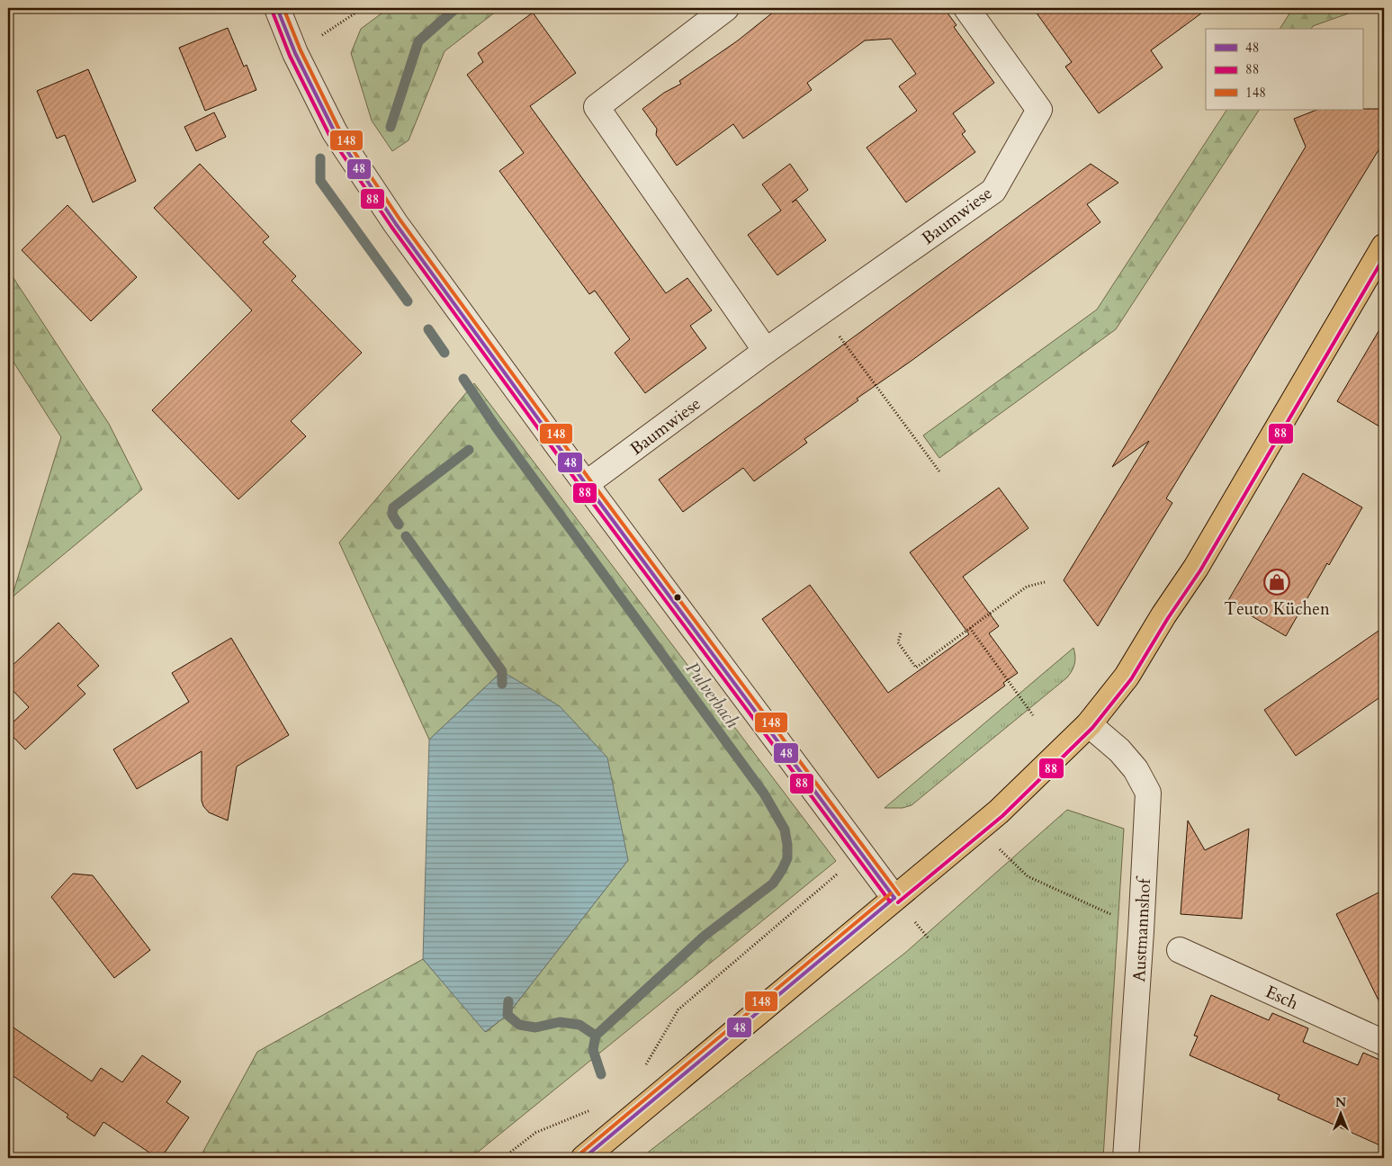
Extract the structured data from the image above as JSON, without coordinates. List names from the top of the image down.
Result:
{
  "streets": {
    "street": ["Baumwiese", "Austmannshof", "Esch"]
  },
  "water": ["Pulverbach"],
  "places": {
    "shop": ["Teuto Küchen"]
  },
  "lines": ["transit line 48", "transit line 148", "transit line 88"],
  "legend": ["48", "88", "148"],
  "north": "top"
}
